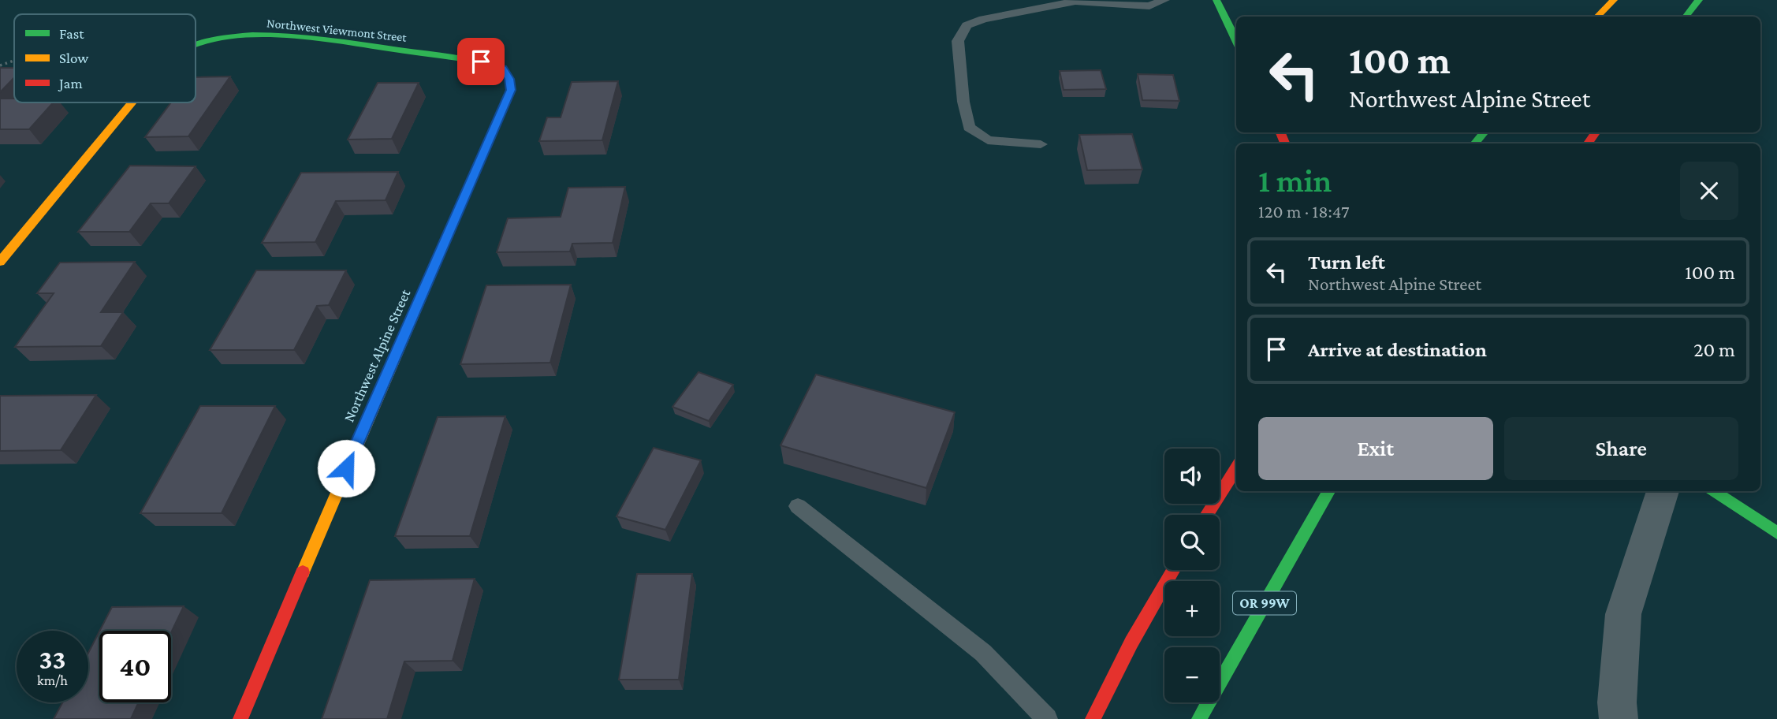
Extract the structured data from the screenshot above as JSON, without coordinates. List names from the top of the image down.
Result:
{
  "streets": {
    "street": ["Northwest Viewmont Street", "Northwest Alpine Street", "OR 99W"]
  },
  "crossings": [
    ["Northwest Viewmont Street", "Northwest Alpine Street"]
  ],
  "legend": ["Fast", "Slow", "Jam"],
  "page": {
    "turn": ["100 m", "Northwest Alpine Street"],
    "heading": ["1 min", "120 m · 18:47"],
    "list": [
      {
        "name": "Turn left",
        "note": "Northwest Alpine Street",
        "value": "100 m"
      },
      {
        "name": "Arrive at destination",
        "value": "20 m"
      }
    ],
    "buttons": ["Exit", "Share"],
    "map_buttons": ["+", "−"],
    "speed": "33 km/h",
    "limit": "40"
  }
}
